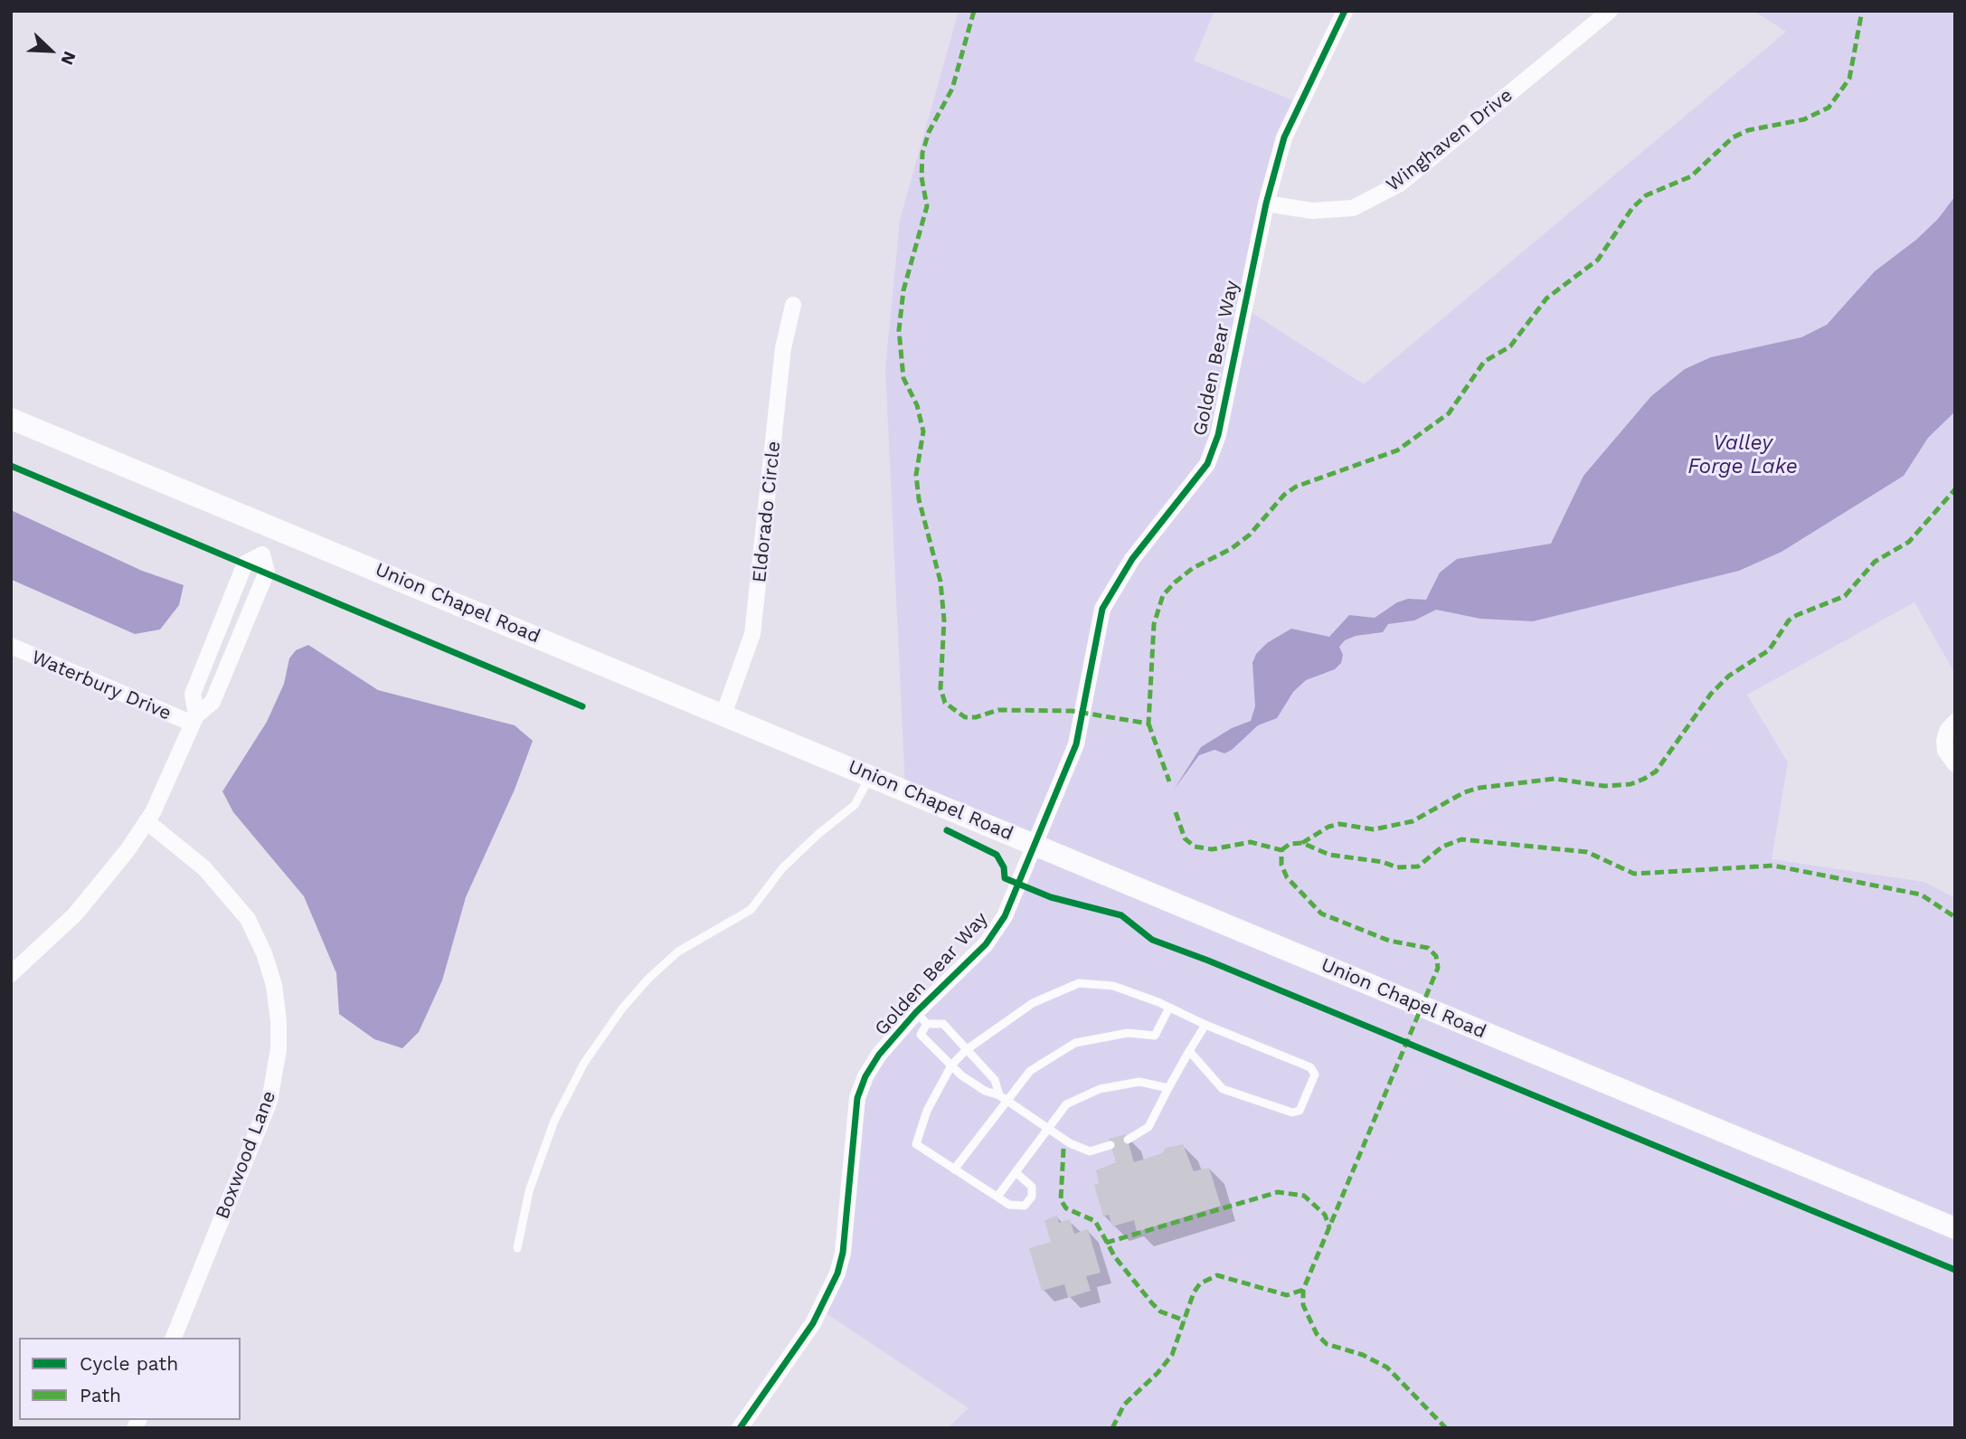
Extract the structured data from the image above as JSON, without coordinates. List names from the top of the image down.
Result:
{
  "streets": {
    "main road": ["Union Chapel Road"],
    "street": [
      "Winghaven Drive",
      "Golden Bear Way",
      "Eldorado Circle",
      "Waterbury Drive",
      "Boxwood Lane"
    ]
  },
  "crossings": [
    ["Winghaven Drive", "Golden Bear Way"],
    ["Golden Bear Way", "Union Chapel Road"],
    ["Eldorado Circle", "Union Chapel Road"]
  ],
  "water": ["Valley Forge Lake"],
  "legend": ["Cycle path", "Path"],
  "north": "bottom right"
}
